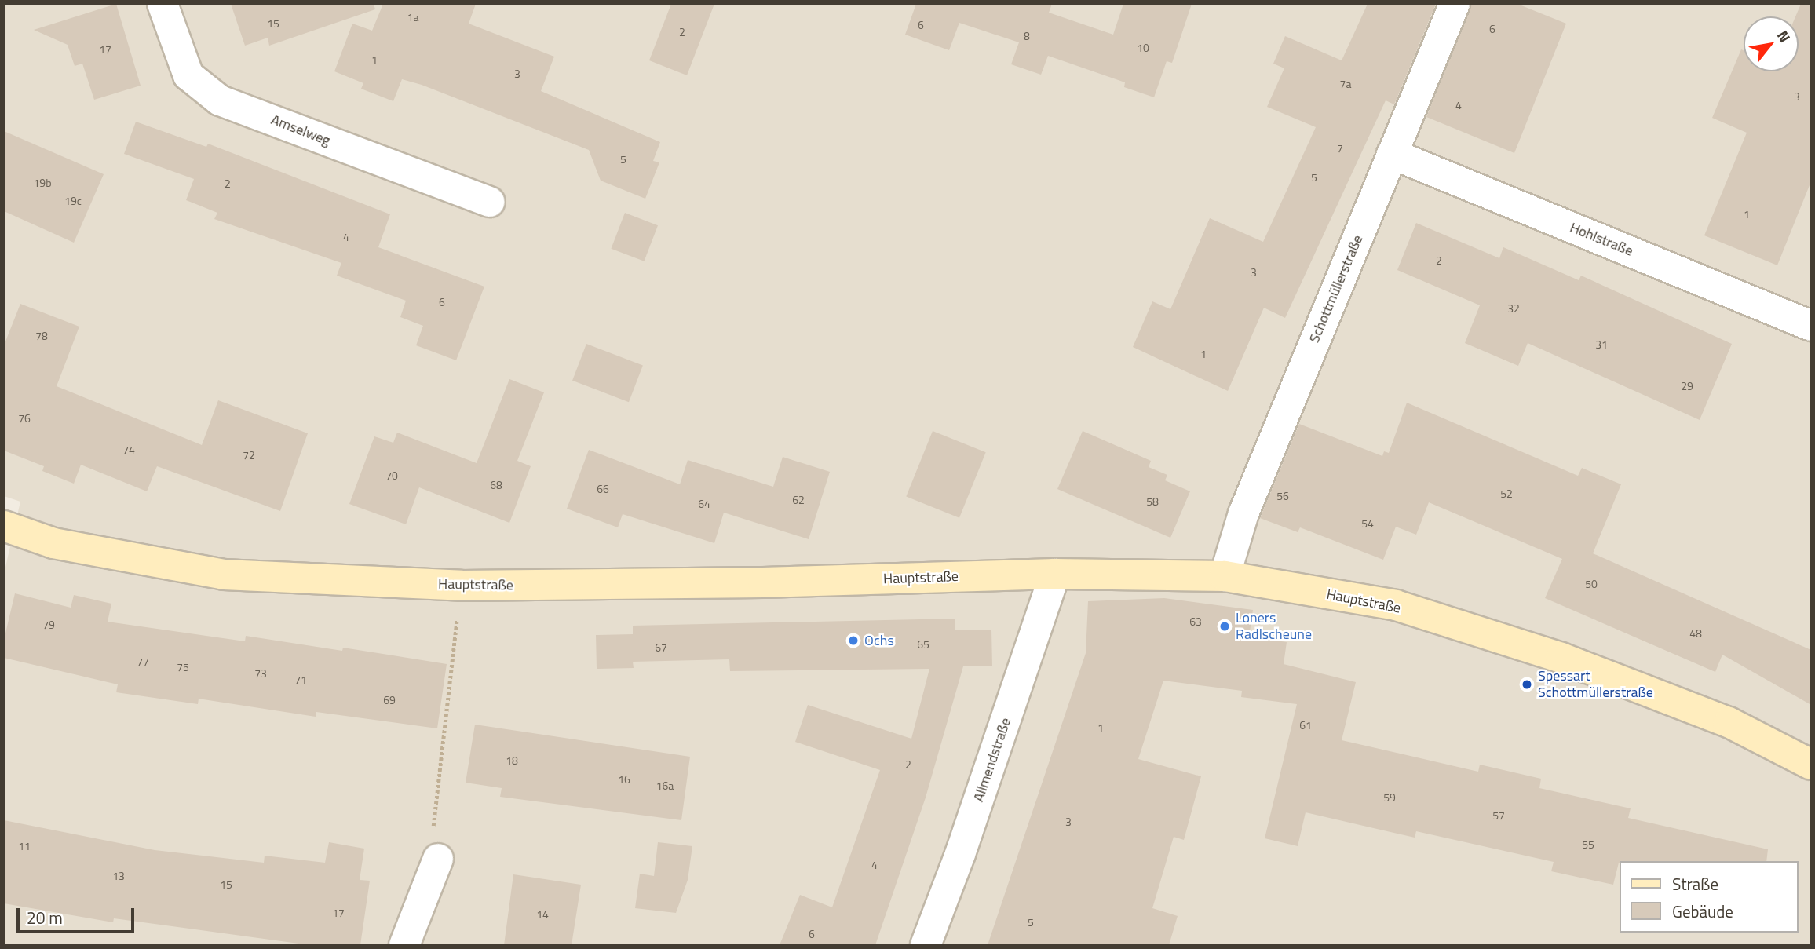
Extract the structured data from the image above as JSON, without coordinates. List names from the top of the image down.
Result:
{
  "streets": {
    "street": [
      "Amselweg",
      "Hohlstraße",
      "Schottmüllerstraße",
      "Hauptstraße",
      "Allmendstraße"
    ]
  },
  "crossings": [
    ["Hohlstraße", "Schottmüllerstraße"],
    ["Schottmüllerstraße", "Hauptstraße"],
    ["Hauptstraße", "Allmendstraße"]
  ],
  "places": ["Loners Radlscheune", "Ochs", "Spessart Schottmüllerstraße"],
  "house_numbers": [
    "1a",
    "15",
    "6",
    "6",
    "2",
    "8",
    "10",
    "17",
    "1",
    "3",
    "7a",
    "3",
    "4",
    "7",
    "5",
    "5",
    "19b",
    "2",
    "19c",
    "1",
    "4",
    "2",
    "3",
    "6",
    "32",
    "78",
    "31",
    "1",
    "29",
    "76",
    "74",
    "72",
    "70",
    "68",
    "66",
    "52",
    "56",
    "62",
    "58",
    "64",
    "54",
    "50",
    "63",
    "79",
    "48",
    "65",
    "67",
    "77",
    "75",
    "73",
    "71",
    "69",
    "61",
    "1",
    "18",
    "2",
    "16",
    "16a",
    "59",
    "57",
    "3",
    "55",
    "11",
    "4",
    "13",
    "15",
    "17",
    "14",
    "5",
    "6"
  ],
  "legend": ["Straße", "Gebäude"],
  "scale_bar": "20 m",
  "north": "top right"
}
